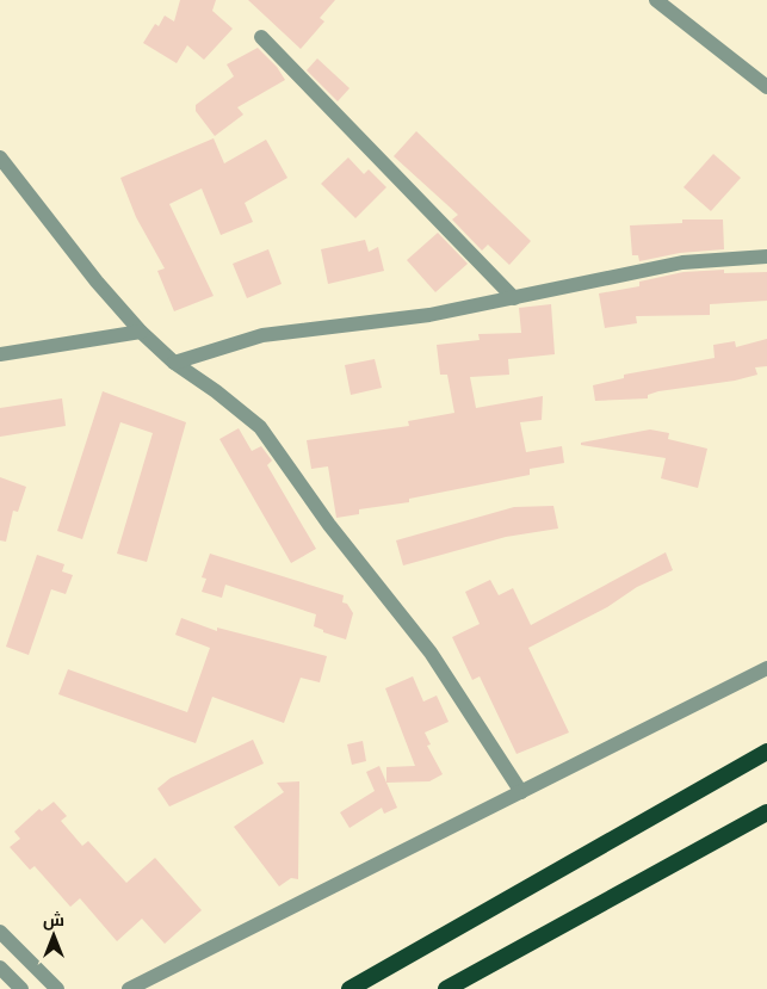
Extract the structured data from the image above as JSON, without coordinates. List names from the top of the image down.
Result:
{
  "north": "top"
}
